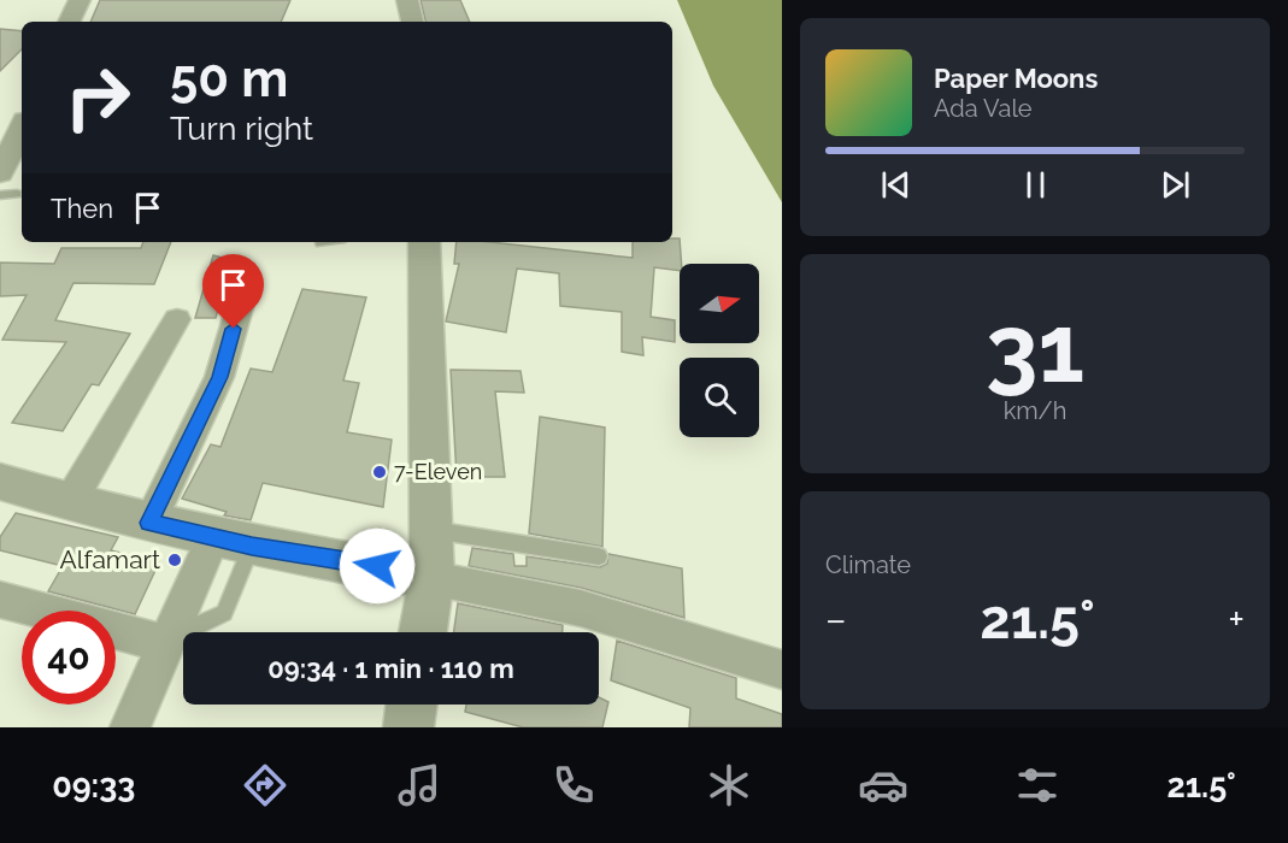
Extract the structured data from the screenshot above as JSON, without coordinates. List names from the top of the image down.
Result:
{
  "places": ["7-Eleven", "Alfamart"],
  "north": "right",
  "page": {
    "turn": ["50 m", "Turn right"],
    "song": ["Paper Moons", "Ada Vale"],
    "then": "Then",
    "tile": [
      ["31", "km/h"],
      "Climate"
    ],
    "heat": ["−", "21.5°", "+"],
    "limit": "40",
    "trip": "09:34 · 1 min · 110 m",
    "tabs": ["09:33", "21.5°"]
  }
}
